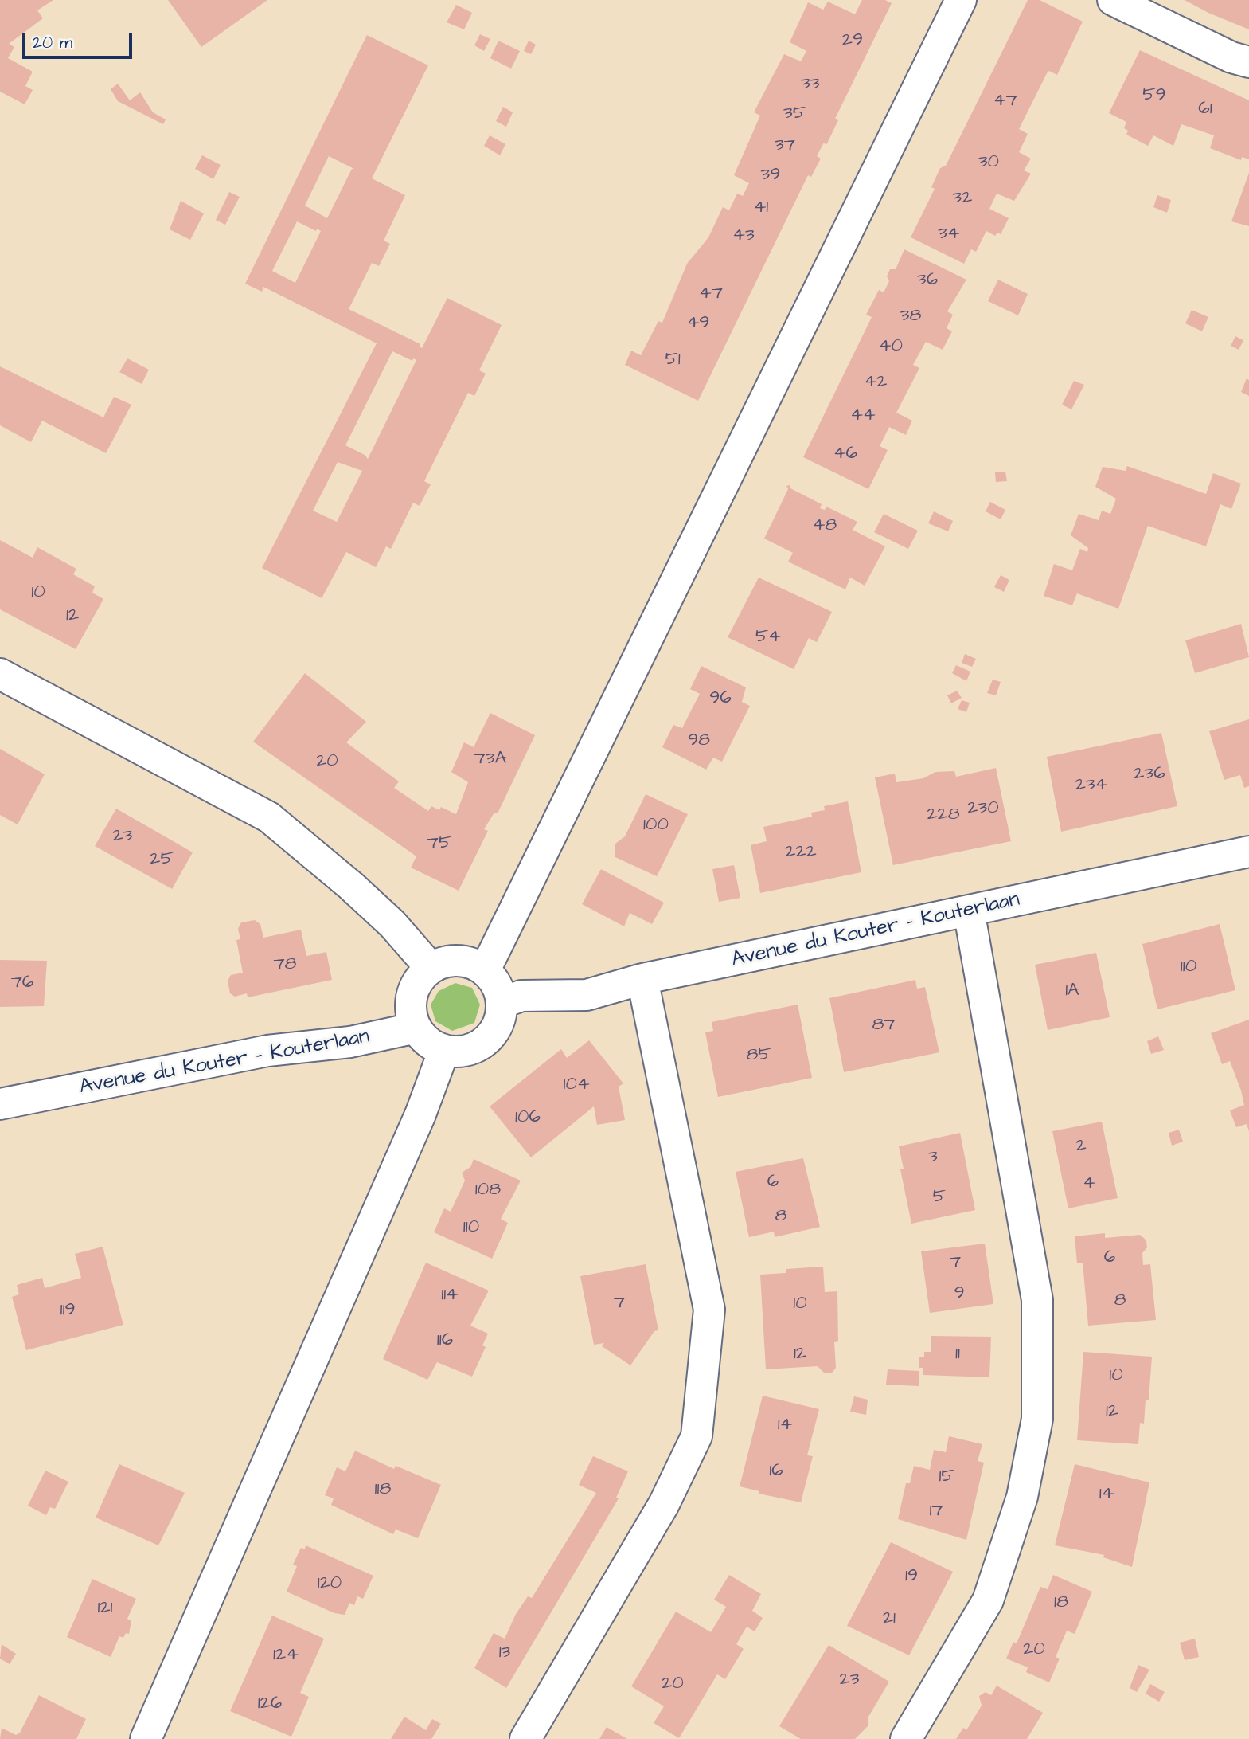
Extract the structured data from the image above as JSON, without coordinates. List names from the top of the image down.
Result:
{
  "streets": {
    "street": ["Avenue du Kouter - Kouterlaan"]
  },
  "house_numbers": [
    "29",
    "33",
    "59",
    "47",
    "61",
    "35",
    "37",
    "30",
    "39",
    "32",
    "41",
    "34",
    "43",
    "36",
    "47",
    "38",
    "49",
    "40",
    "51",
    "42",
    "44",
    "46",
    "48",
    "10",
    "12",
    "54",
    "96",
    "98",
    "73A",
    "20",
    "236",
    "234",
    "230",
    "228",
    "100",
    "23",
    "75",
    "222",
    "25",
    "78",
    "110",
    "76",
    "1A",
    "87",
    "85",
    "104",
    "106",
    "2",
    "3",
    "6",
    "4",
    "108",
    "5",
    "8",
    "110",
    "6",
    "7",
    "9",
    "114",
    "8",
    "7",
    "10",
    "119",
    "116",
    "12",
    "11",
    "10",
    "12",
    "14",
    "16",
    "15",
    "118",
    "14",
    "17",
    "19",
    "120",
    "18",
    "121",
    "21",
    "20",
    "13",
    "124",
    "23",
    "20",
    "126"
  ],
  "scale_bar": "20 m"
}
